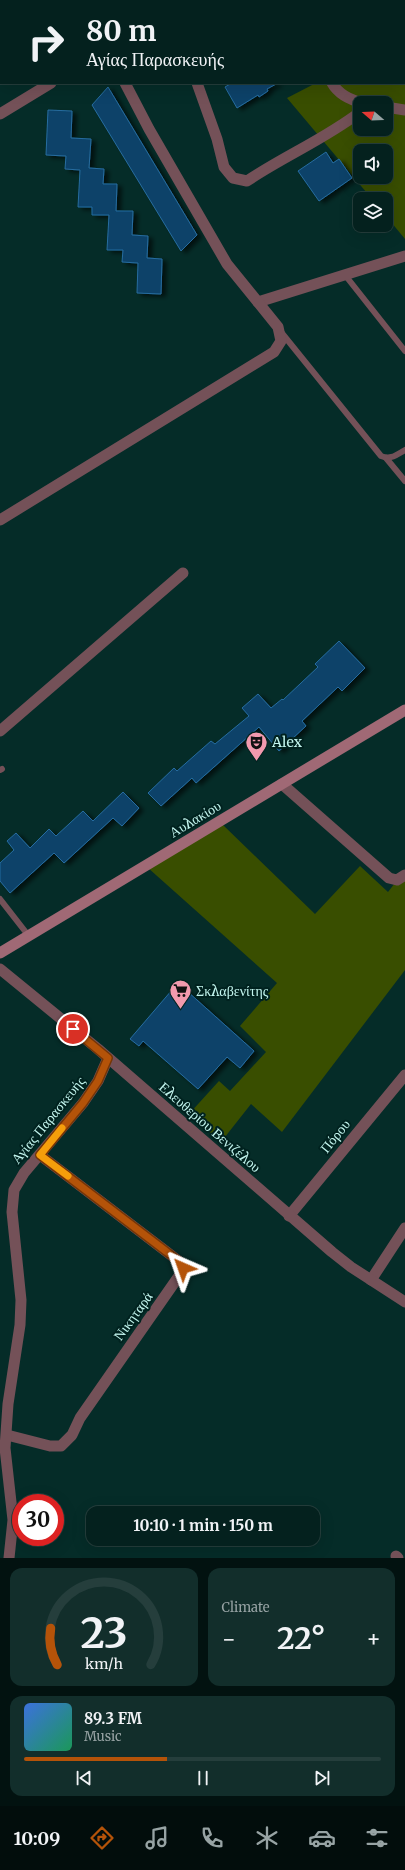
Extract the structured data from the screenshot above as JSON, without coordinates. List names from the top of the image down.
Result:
{
  "streets": {
    "main road": ["Αυλακίου"],
    "street": [
      "Αγίας Παρασκευής",
      "Ελευθερίου Βενιζέλου",
      "Πόρου",
      "Νικηταρά"
    ]
  },
  "crossings": [
    ["Αγίας Παρασκευής", "Ελευθερίου Βενιζέλου"],
    ["Αγίας Παρασκευής", "Νικηταρά"],
    ["Ελευθερίου Βενιζέλου", "Πόρου"]
  ],
  "places": {
    "theatre": ["Alex"],
    "supermarket": ["Σκλαβενίτης"]
  },
  "north": "left",
  "page": {
    "turn": ["80 m", "Αγίας Παρασκευής"],
    "limit": "30",
    "trip": "10:10 · 1 min · 150 m",
    "tile": "Climate",
    "heat": ["−", "22°", "+"],
    "song": ["89.3 FM", "Music"],
    "tabs": "10:09",
    "gauge": ["23", "km/h"]
  }
}
